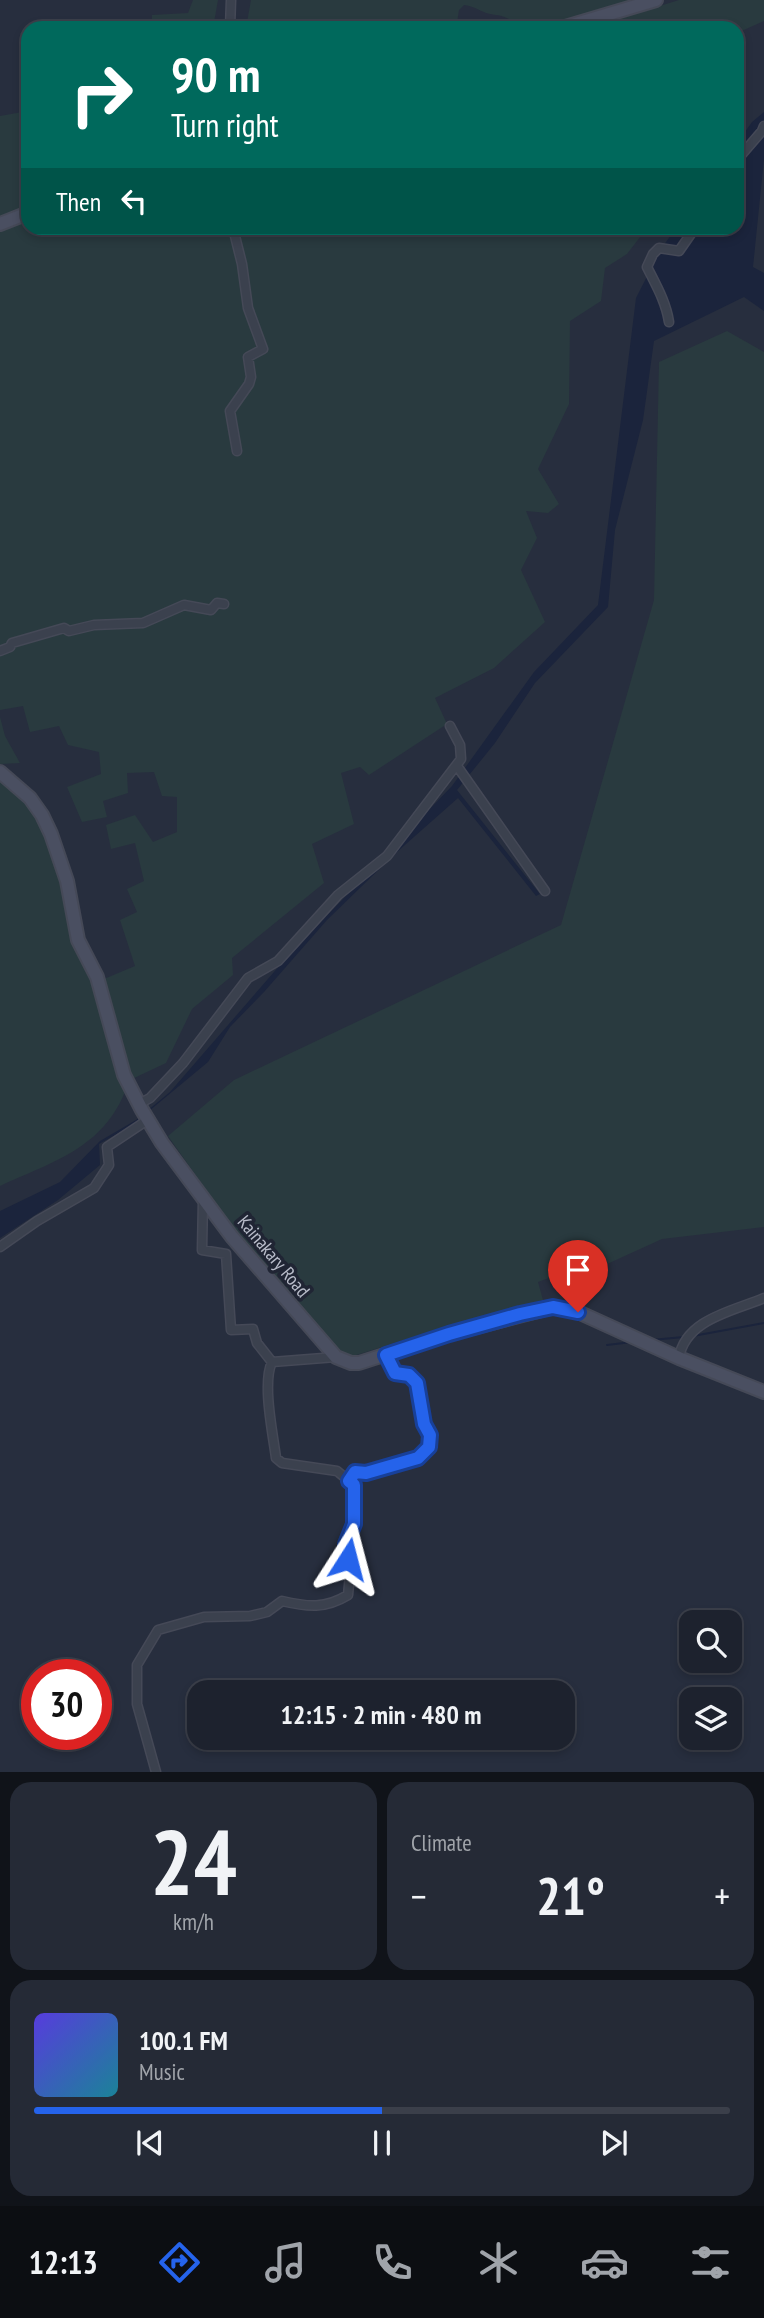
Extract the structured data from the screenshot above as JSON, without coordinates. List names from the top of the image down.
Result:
{
  "streets": {
    "main road": ["Kainakary Road"]
  },
  "page": {
    "turn": ["90 m", "Turn right"],
    "then": "Then",
    "limit": "30",
    "trip": "12:15 · 2 min · 480 m",
    "tile": [
      ["24", "km/h"],
      "Climate"
    ],
    "heat": ["−", "21°", "+"],
    "song": ["100.1 FM", "Music"],
    "tabs": "12:13"
  }
}
